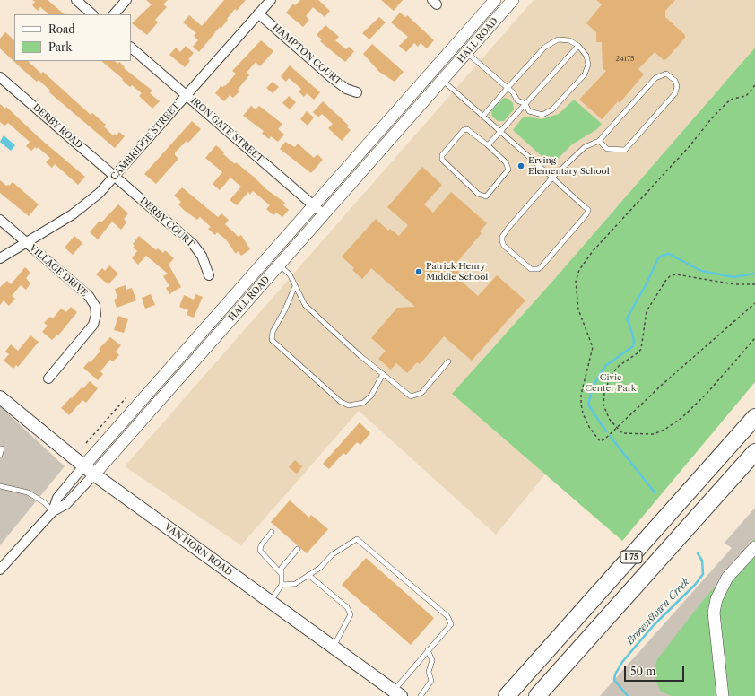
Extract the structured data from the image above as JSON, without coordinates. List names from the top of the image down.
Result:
{
  "streets": {
    "highway": ["I 75"],
    "main road": ["VAN HORN ROAD"],
    "street": [
      "HALL ROAD",
      "HAMPTON COURT",
      "DERBY ROAD",
      "IRON GATE STREET",
      "CAMBRIDGE STREET",
      "DERBY COURT",
      "VILLAGE DRIVE"
    ]
  },
  "crossings": [
    ["HALL ROAD", "IRON GATE STREET"],
    ["HALL ROAD", "VAN HORN ROAD"],
    ["HAMPTON COURT", "CAMBRIDGE STREET"],
    ["DERBY ROAD", "CAMBRIDGE STREET"],
    ["DERBY ROAD", "DERBY COURT"],
    ["IRON GATE STREET", "CAMBRIDGE STREET"],
    ["CAMBRIDGE STREET", "DERBY COURT"],
    ["CAMBRIDGE STREET", "VILLAGE DRIVE"]
  ],
  "water": ["Brownstown Creek"],
  "parks": ["Civic Center Park"],
  "places": ["Erving Elementary School", "Patrick Henry Middle School"],
  "house_numbers": ["24175"],
  "legend": ["Road", "Park"],
  "scale_bar": "50 m"
}
